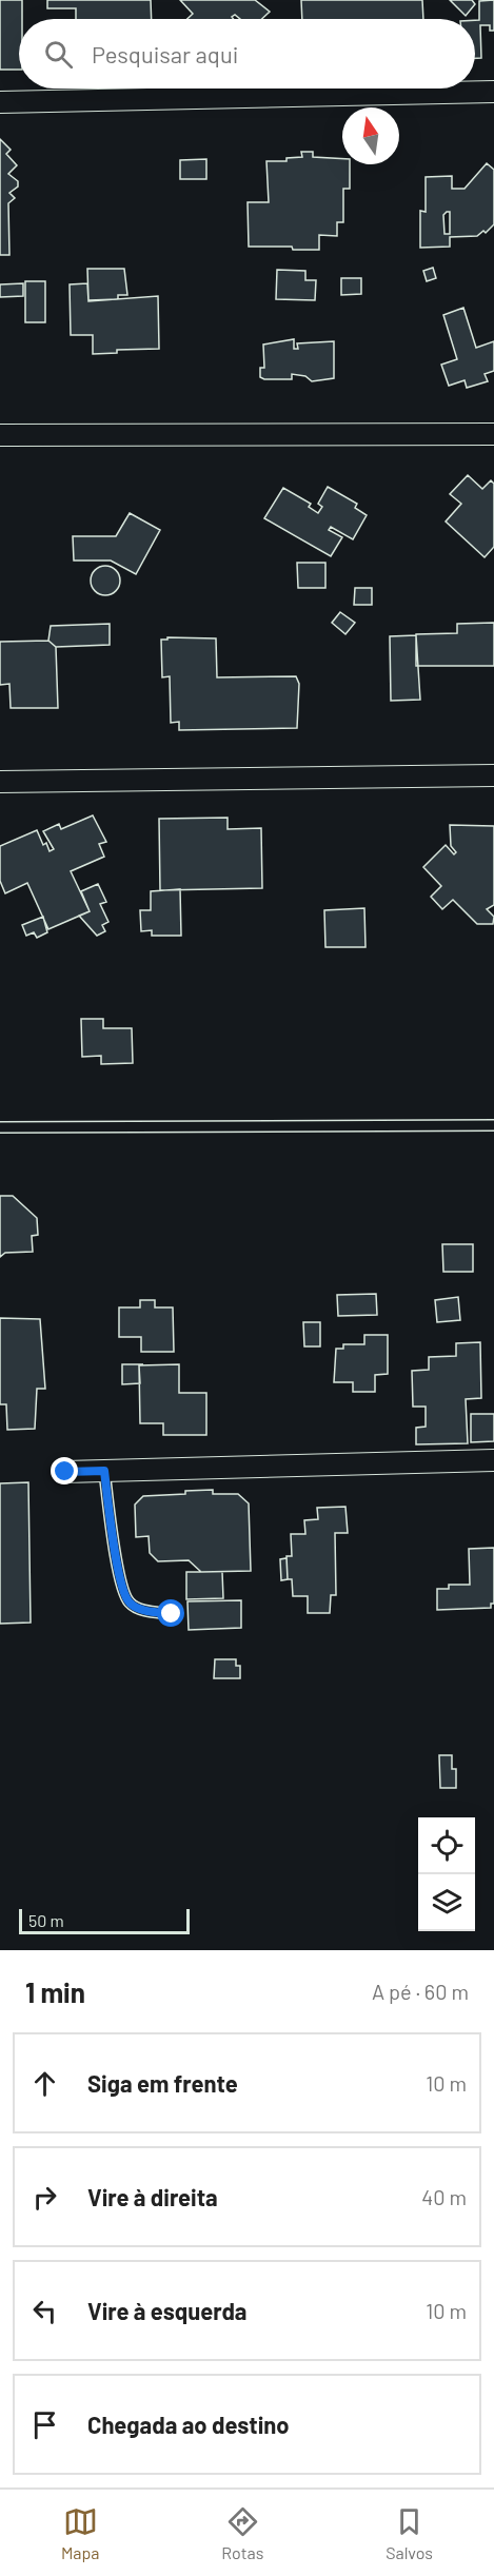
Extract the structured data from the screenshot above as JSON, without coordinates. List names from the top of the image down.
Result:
{
  "scale_bar": "50 m",
  "north": "top",
  "page": {
    "search": "Pesquisar aqui",
    "scale": "50 m",
    "heading": ["1 min", "A pé · 60 m"],
    "list": [
      ["Siga em frente", "10 m"],
      ["Vire à direita", "40 m"],
      ["Vire à esquerda", "10 m"],
      "Chegada ao destino"
    ],
    "nav": ["Mapa", "Rotas", "Salvos"]
  }
}
